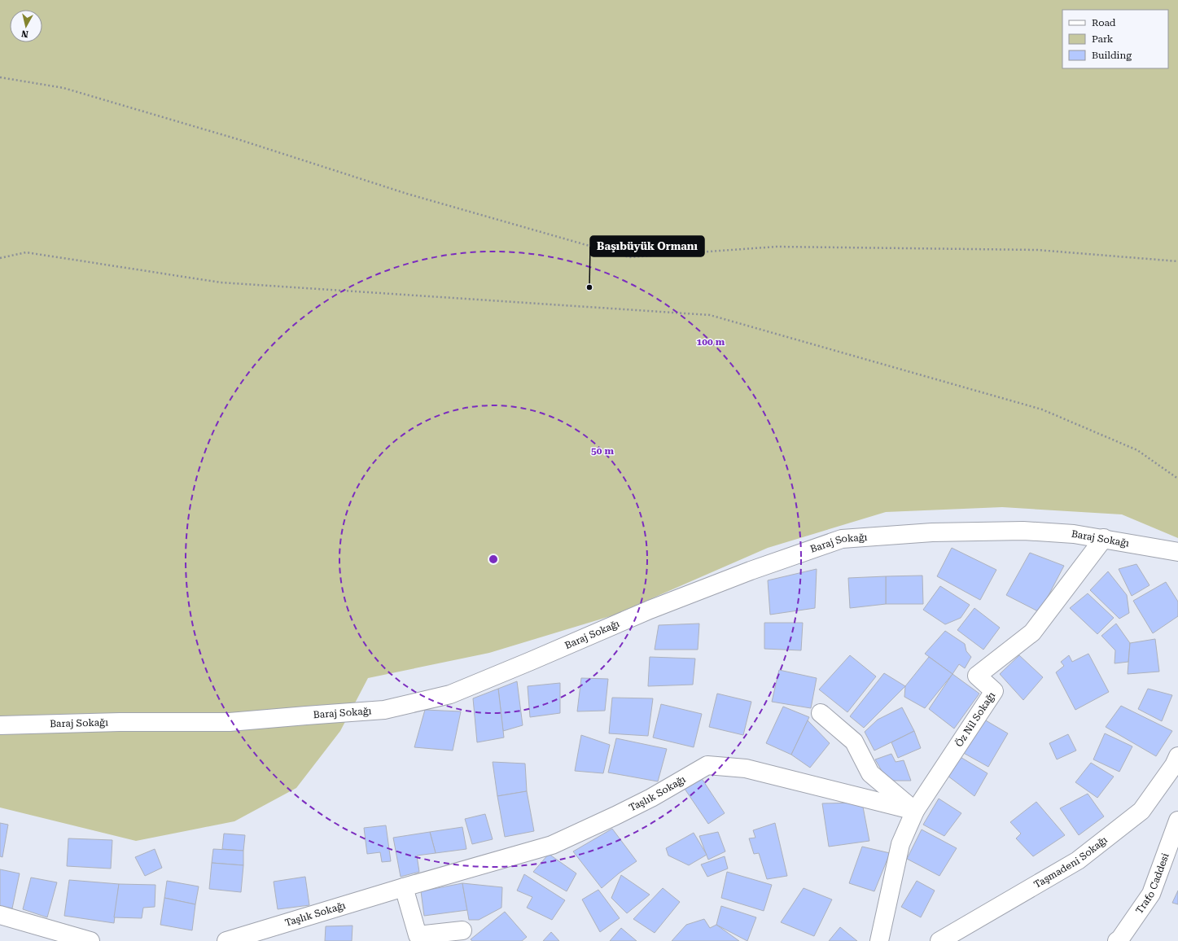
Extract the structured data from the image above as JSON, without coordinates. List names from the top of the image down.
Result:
{
  "streets": {
    "street": [
      "Baraj Sokağı",
      "Öz Nil Sokağı",
      "Taşlık Sokağı",
      "Taşmadeni Sokağı",
      "Trafo Caddesi"
    ]
  },
  "crossings": [
    ["Baraj Sokağı", "Öz Nil Sokağı"],
    ["Öz Nil Sokağı", "Taşlık Sokağı"]
  ],
  "places": ["Başıbüyük Ormanı"],
  "legend": ["Road", "Park", "Building"],
  "north": "bottom",
  "rings": ["100 m", "50 m"]
}
